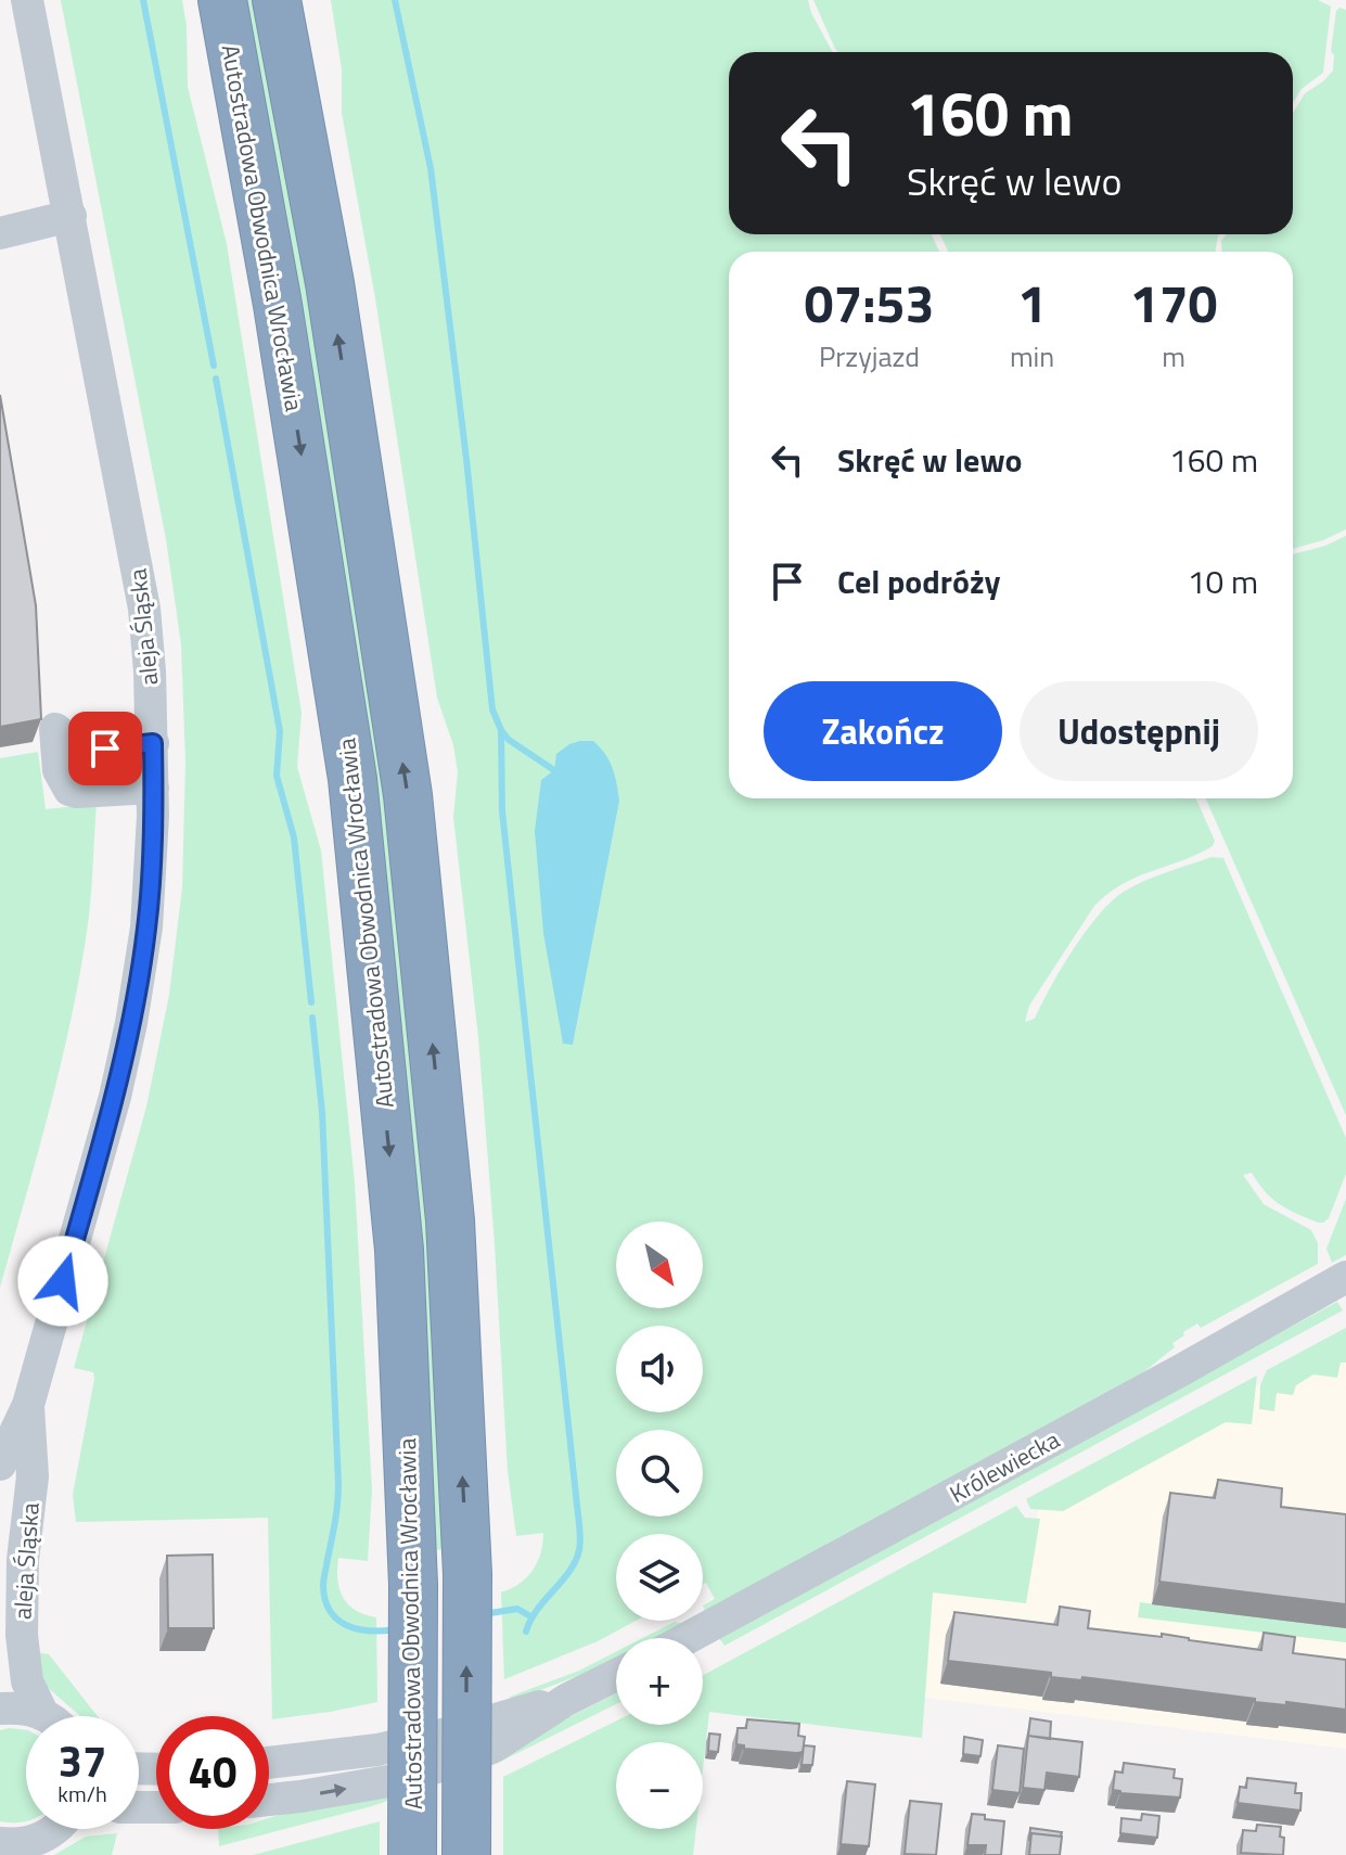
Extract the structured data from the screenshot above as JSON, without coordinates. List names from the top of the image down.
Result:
{
  "streets": {
    "highway": ["Autostradowa Obwodnica Wrocławia"],
    "street": ["aleja Śląska", "Królewiecka"]
  },
  "north": "bottom right",
  "page": {
    "turn": ["160 m", "Skręć w lewo"],
    "eta": [
      "07:53",
      "Przyjazd",
      "1",
      "min",
      "170",
      "m"
    ],
    "list": [
      {
        "name": "Skręć w lewo",
        "value": "160 m"
      },
      {
        "name": "Cel podróży",
        "value": "10 m"
      }
    ],
    "buttons": ["Zakończ", "Udostępnij"],
    "map_buttons": ["+", "−"],
    "speed": "37 km/h",
    "limit": "40"
  }
}
